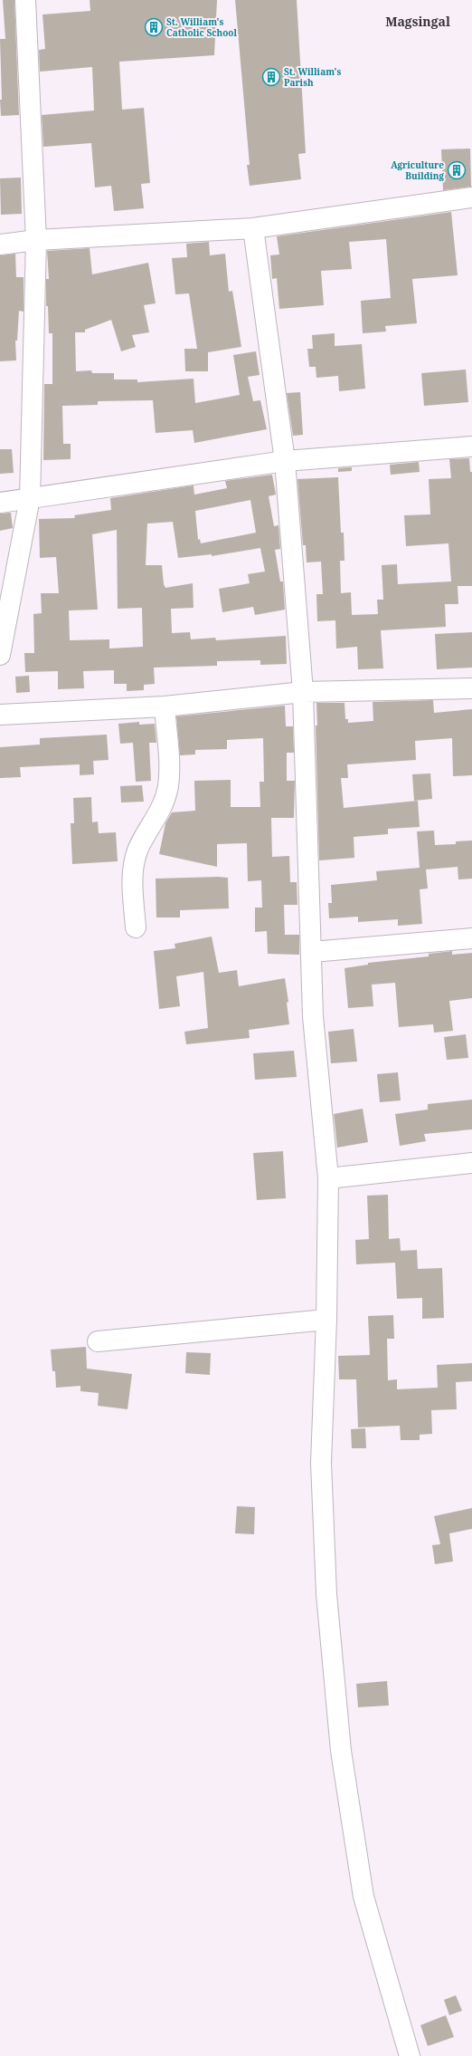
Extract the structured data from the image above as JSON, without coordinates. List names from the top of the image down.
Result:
{
  "districts": ["Magsingal"],
  "places": {
    "building": ["St. William's Catholic School", "St. William's Parish", "Agriculture Building"]
  }
}
